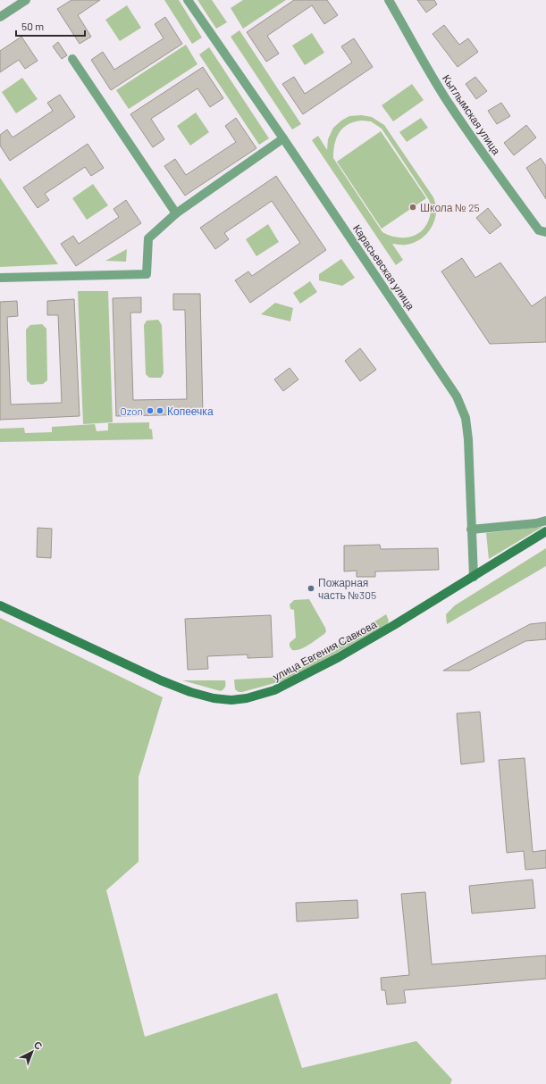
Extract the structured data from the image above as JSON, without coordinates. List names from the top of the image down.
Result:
{
  "streets": {
    "main road": ["улица Евгения Савкова"],
    "street": ["Кытлымская улица", "Карасьевская улица"]
  },
  "crossings": [
    ["Карасьевская улица", "улица Евгения Савкова"]
  ],
  "places": [
    "Школа № 25",
    "Ozon",
    "Копеечка",
    "Пожарная часть №305"
  ],
  "scale_bar": "50 m",
  "north": "top right"
}
